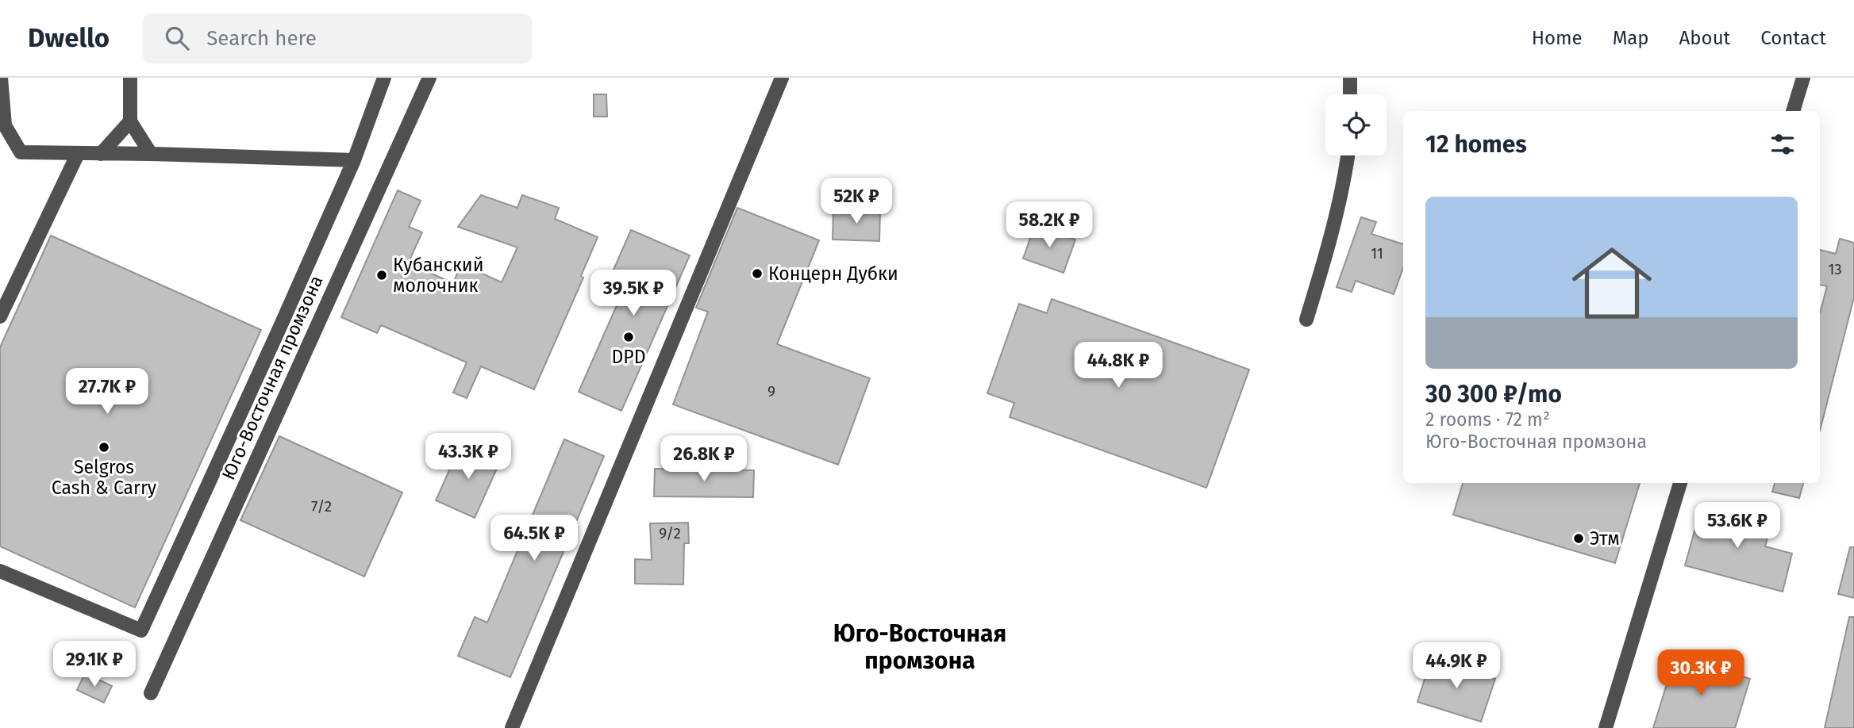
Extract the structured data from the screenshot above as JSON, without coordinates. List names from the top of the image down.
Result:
{
  "streets": {
    "street": ["Юго-Восточная промзона"]
  },
  "districts": ["Юго-Восточная промзона"],
  "places": [
    "Концерн Дубки",
    "Кубанский молочник",
    "DPD",
    "Selgros Cash & Carry",
    "Этм"
  ],
  "house_numbers": [
    "11",
    "13",
    "9",
    "7/2",
    "9/2"
  ],
  "page": {
    "header": "Dwello",
    "search": "Search here",
    "nav": [
      "Home",
      "Map",
      "About",
      "Contact"
    ],
    "heading": "12 homes",
    "price": [
      "52K ₽",
      "58.2K ₽",
      "39.5K ₽",
      "44.8K ₽",
      "27.7K ₽",
      "43.3K ₽",
      "26.8K ₽",
      "53.6K ₽",
      "64.5K ₽",
      "29.1K ₽",
      "44.9K ₽",
      "30.3K ₽"
    ],
    "list": [
      {
        "name": "30 300 ₽/mo",
        "note": "2 rooms · 72 m² · Юго-Восточная промзона"
      }
    ]
  }
}
